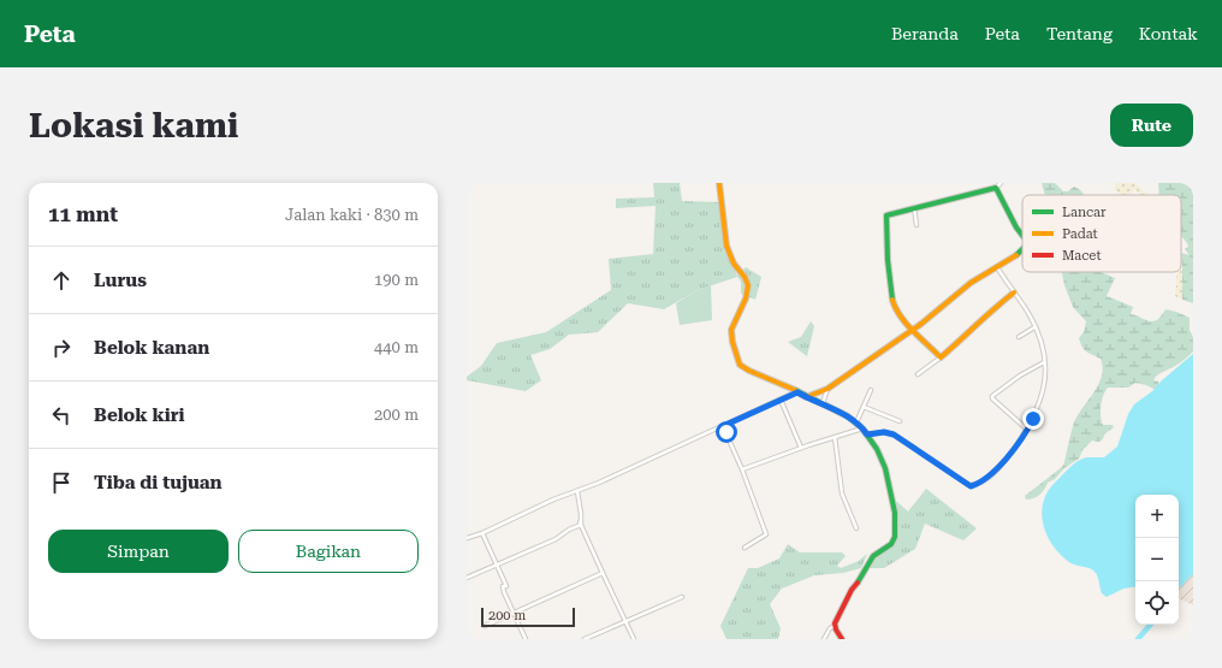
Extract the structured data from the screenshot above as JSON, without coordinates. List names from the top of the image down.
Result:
{
  "legend": ["Lancar", "Padat", "Macet"],
  "scale_bar": "200 m",
  "page": {
    "header": "Peta",
    "nav": [
      "Beranda",
      "Peta",
      "Tentang",
      "Kontak"
    ],
    "buttons": [
      "Rute",
      ["Simpan", "Bagikan"]
    ],
    "title": "Lokasi kami",
    "heading": ["11 mnt", "Jalan kaki · 830 m"],
    "list": [
      ["Lurus", "190 m"],
      ["Belok kanan", "440 m"],
      ["Belok kiri", "200 m"],
      "Tiba di tujuan"
    ],
    "map_buttons": ["+", "−"],
    "scale": "200 m"
  }
}
